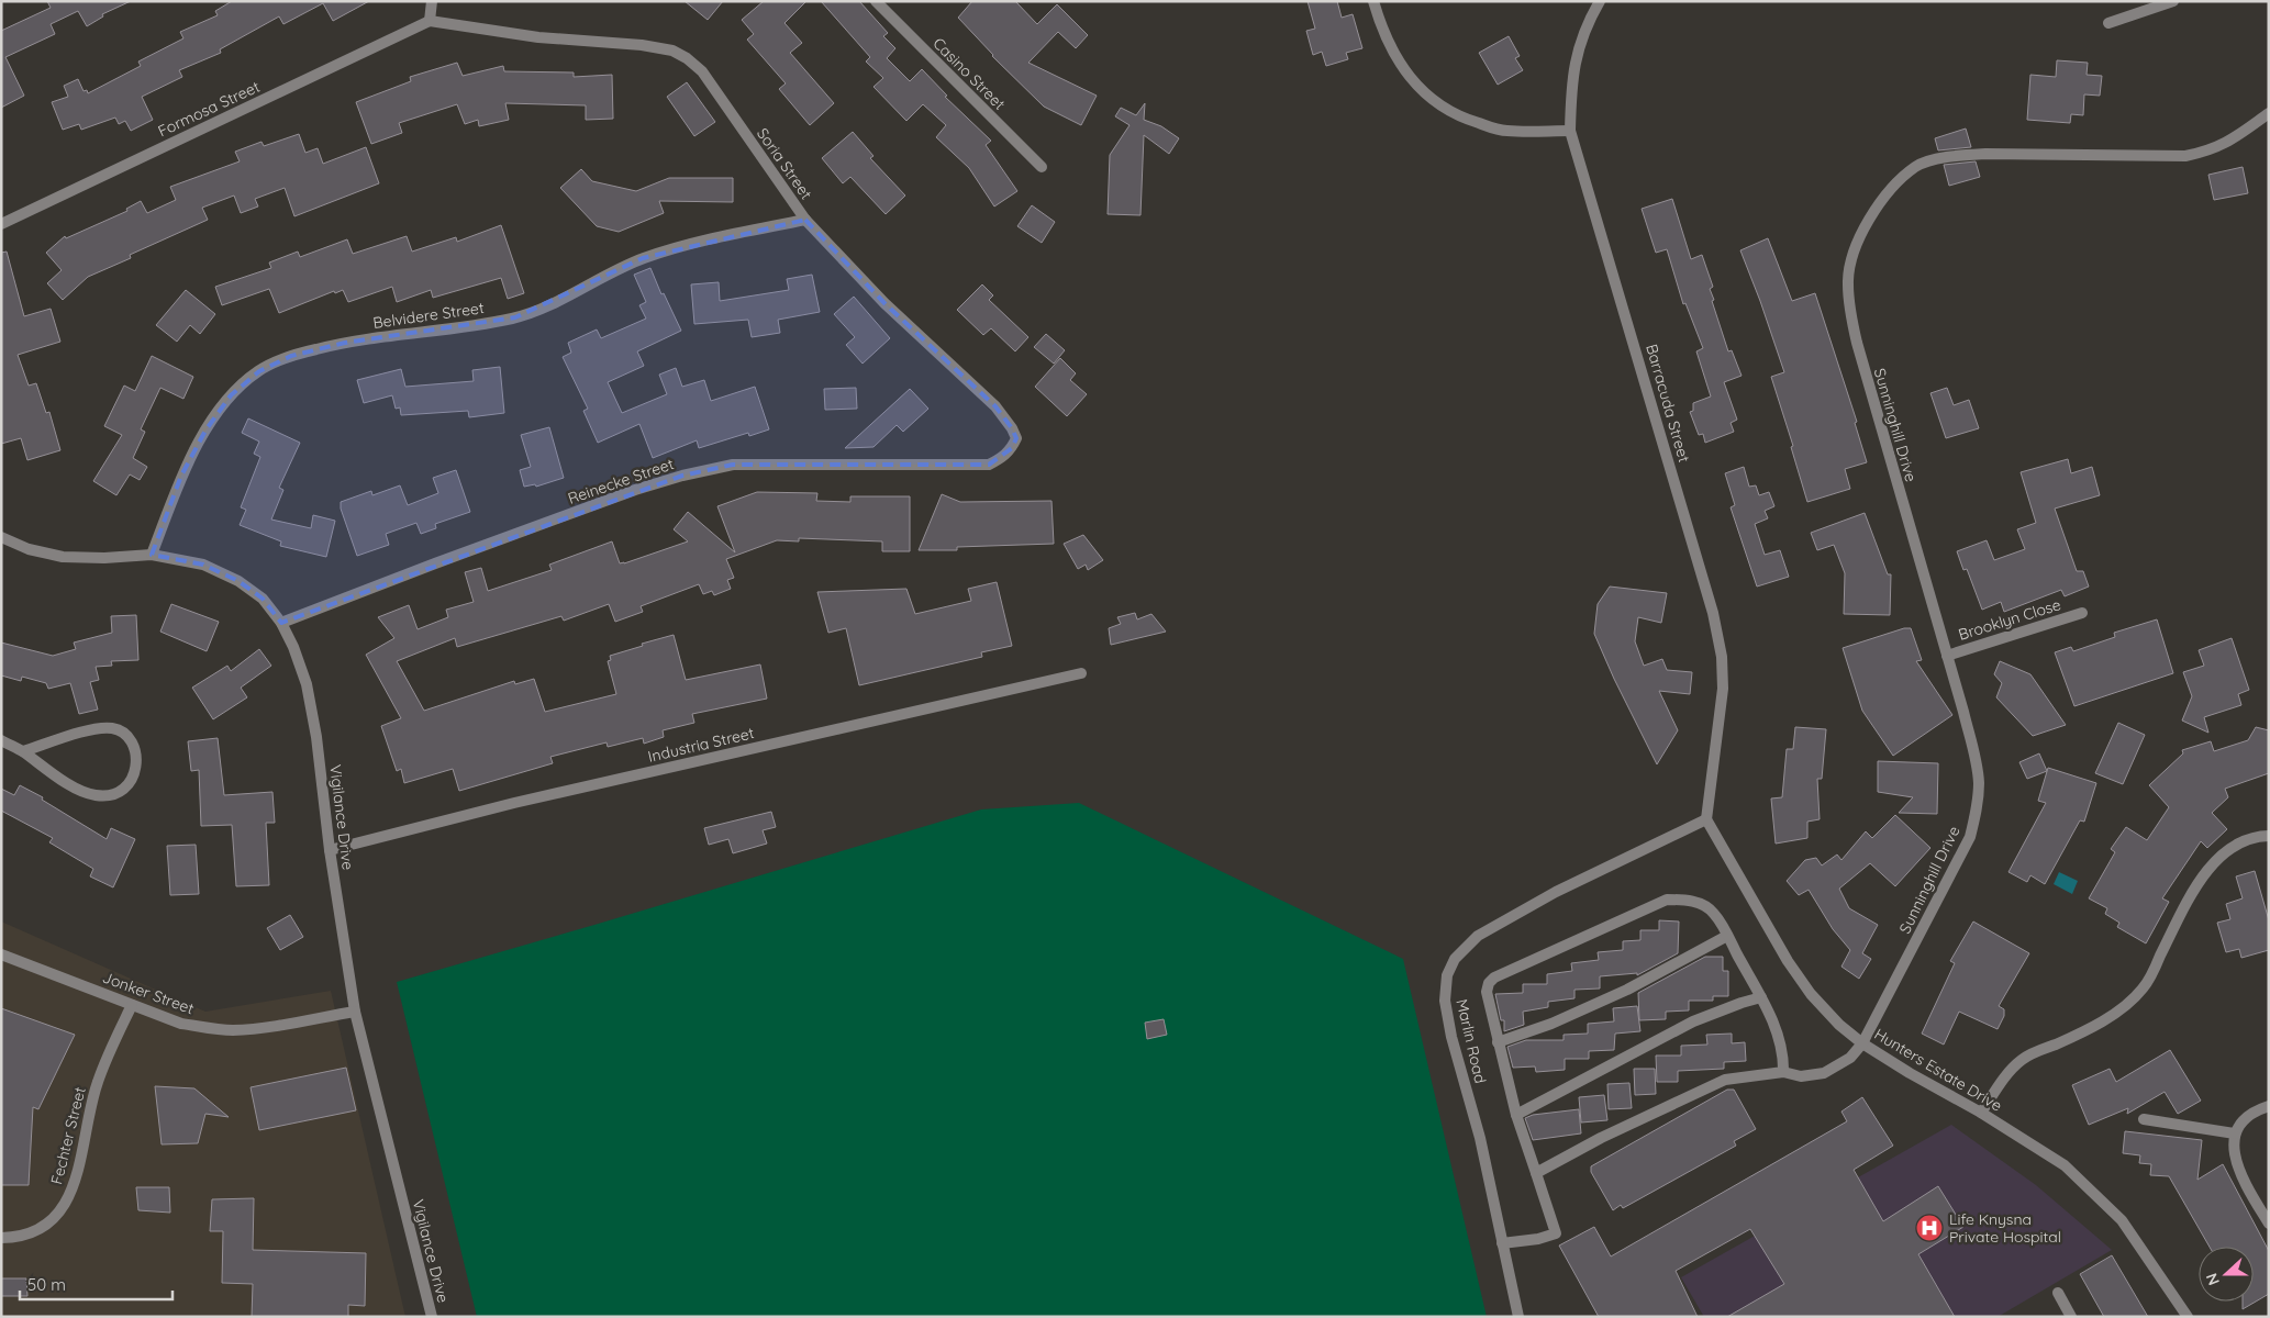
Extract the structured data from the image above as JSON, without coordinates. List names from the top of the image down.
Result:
{
  "streets": {
    "street": [
      "Casino Street",
      "Formosa Street",
      "Soria Street",
      "Belvidere Street",
      "Barracuda Street",
      "Sunninghill Drive",
      "Reinecke Street",
      "Brooklyn Close",
      "Industria Street",
      "Vigilance Drive",
      "Jonker Street",
      "Marlin Road",
      "Hunters Estate Drive",
      "Fechter Street"
    ]
  },
  "crossings": [
    ["Formosa Street", "Soria Street"],
    ["Soria Street", "Belvidere Street"],
    ["Soria Street", "Reinecke Street"],
    ["Belvidere Street", "Vigilance Drive"],
    ["Barracuda Street", "Marlin Road"],
    ["Barracuda Street", "Hunters Estate Drive"],
    ["Sunninghill Drive", "Brooklyn Close"],
    ["Sunninghill Drive", "Hunters Estate Drive"],
    ["Reinecke Street", "Vigilance Drive"],
    ["Industria Street", "Vigilance Drive"],
    ["Vigilance Drive", "Jonker Street"],
    ["Jonker Street", "Fechter Street"],
    ["Marlin Road", "Hunters Estate Drive"]
  ],
  "places": {
    "hospital": ["Life Knysna Private Hospital"]
  },
  "scale_bar": "50 m",
  "north": "left"
}
